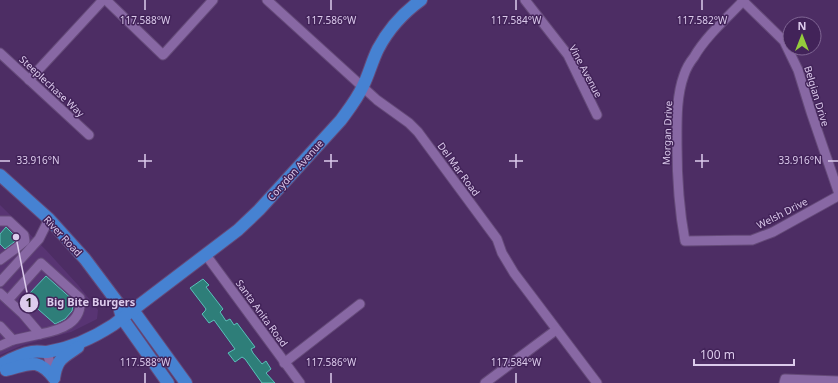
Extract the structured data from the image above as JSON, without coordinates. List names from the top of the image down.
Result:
{
  "streets": {
    "main road": ["Corydon Avenue", "River Road"],
    "street": [
      "Vine Avenue",
      "Steeplechase Way",
      "Belgian Drive",
      "Morgan Drive",
      "Del Mar Road",
      "Welsh Drive",
      "Santa Anita Road"
    ]
  },
  "crossings": [
    ["Belgian Drive", "Morgan Drive"],
    ["Morgan Drive", "Welsh Drive"],
    ["Del Mar Road", "Corydon Avenue"],
    ["Corydon Avenue", "River Road"],
    ["Corydon Avenue", "Santa Anita Road"]
  ],
  "places": ["Big Bite Burgers"],
  "scale_bar": "100 m",
  "north": "top",
  "coordinates": [
    "117.588°W",
    "117.586°W",
    "117.584°W",
    "117.582°W",
    "33.916°N"
  ]
}
